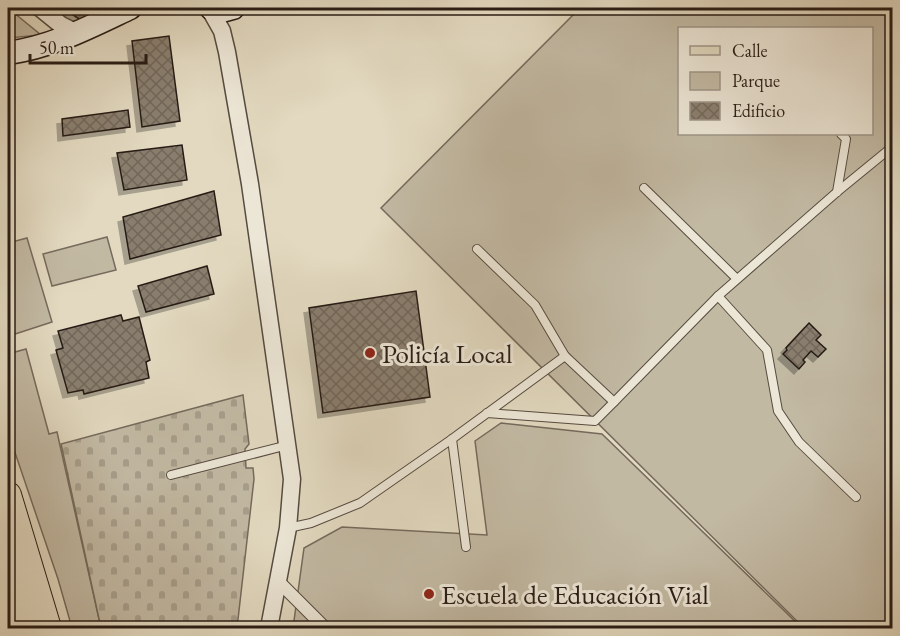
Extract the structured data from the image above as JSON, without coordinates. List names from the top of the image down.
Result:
{
  "places": ["Policía Local", "Escuela de Educación Vial"],
  "legend": ["Calle", "Parque", "Edificio"],
  "scale_bar": "50 m"
}
